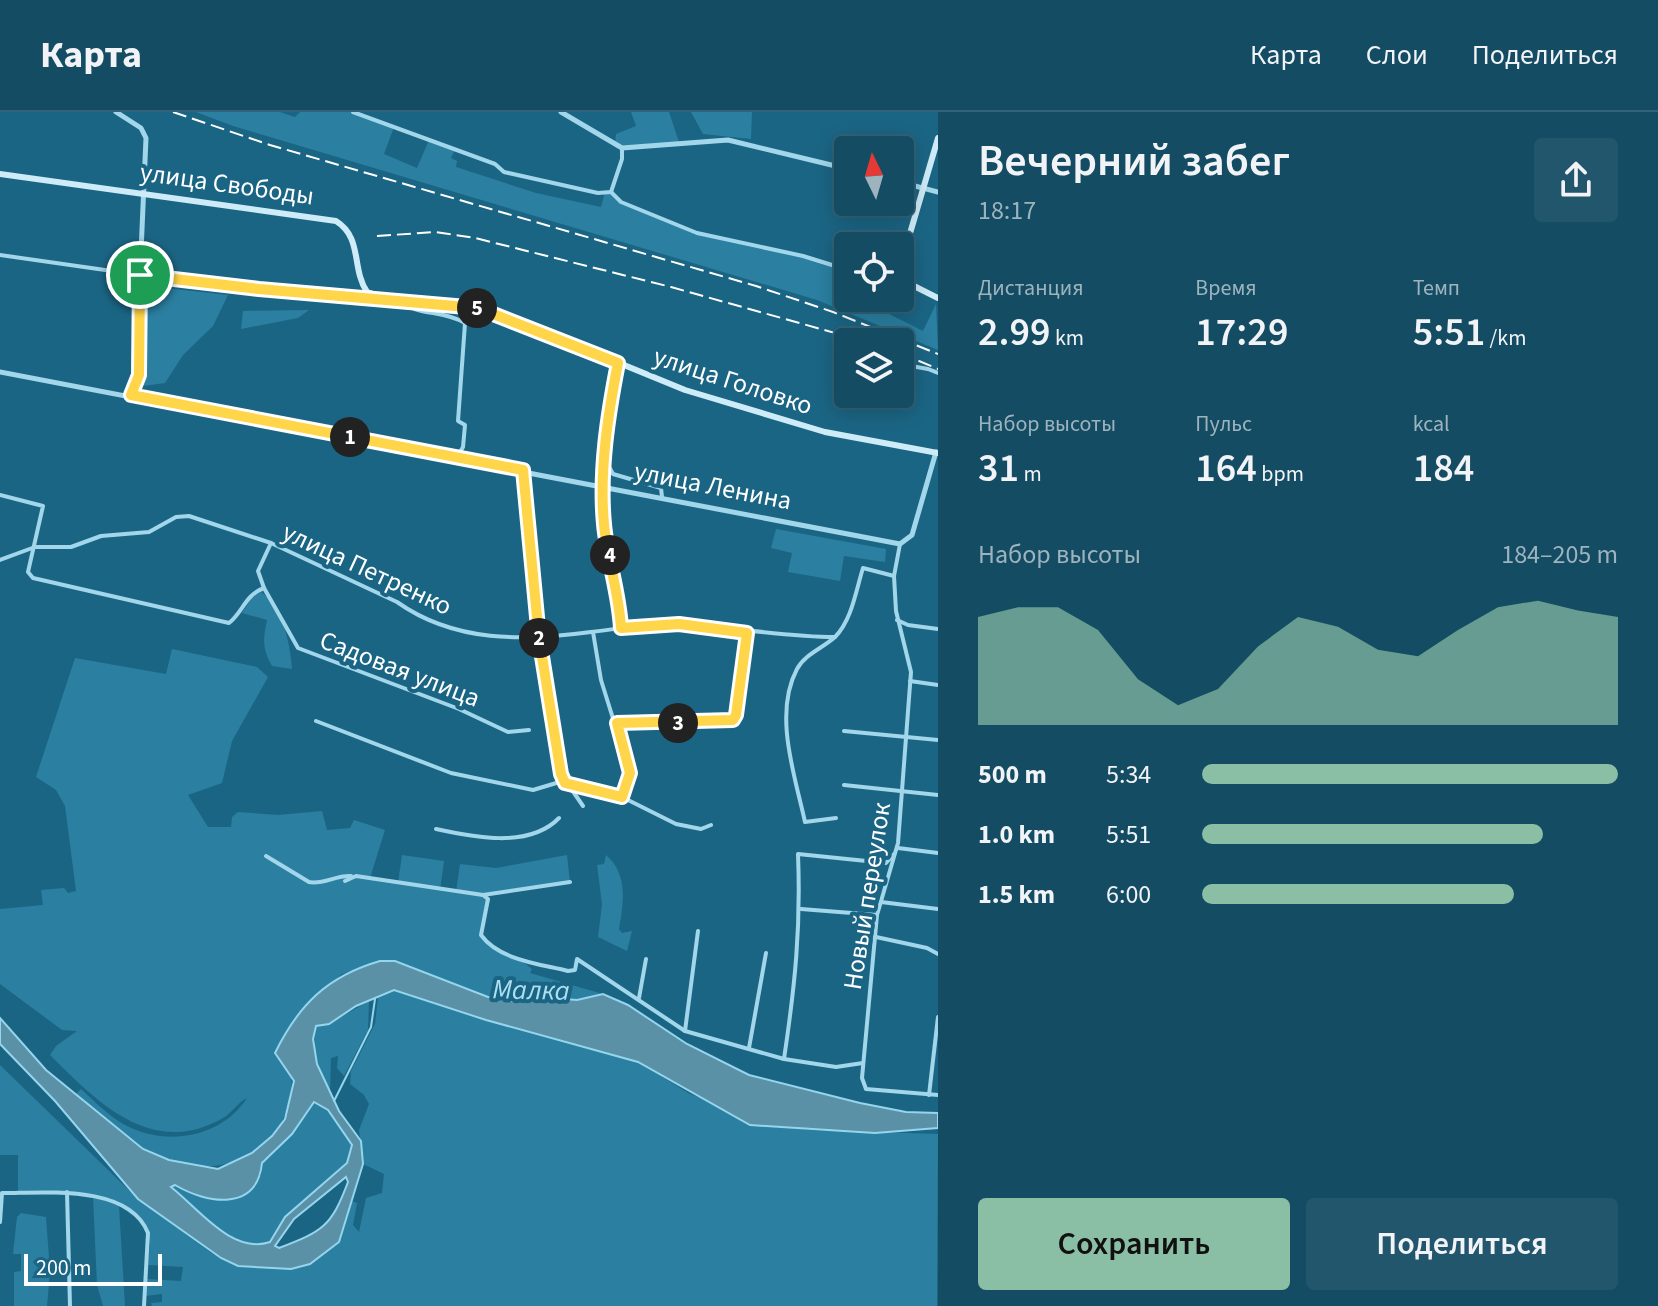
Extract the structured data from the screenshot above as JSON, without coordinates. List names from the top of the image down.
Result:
{
  "streets": {
    "main road": ["улица Свободы", "улица Головко"],
    "street": [
      "улица Ленина",
      "улица Петренко",
      "Садовая улица",
      "Новый переулок"
    ]
  },
  "crossings": [
    ["улица Свободы", "улица Головко"],
    ["улица Ленина", "Новый переулок"]
  ],
  "water": ["Малка"],
  "scale_bar": "200 m",
  "north": "top",
  "page": {
    "header": "Карта",
    "nav": ["Карта", "Слои", "Поделиться"],
    "heading": ["Вечерний забег", "18:17"],
    "stats": [
      ["Дистанция", "2.99 km"],
      ["Время", "17:29"],
      ["Темп", "5:51 /km"],
      ["Набор высоты", "31 m"],
      ["Пульс", "164 bpm"],
      ["kcal", "184"]
    ],
    "pins": [
      "5",
      "1",
      "4",
      "2",
      "3"
    ],
    "chart": ["Набор высоты", "184–205 m"],
    "list": [
      {
        "name": "500 m",
        "note": "5:34"
      },
      {
        "name": "1.0 km",
        "note": "5:51"
      },
      {
        "name": "1.5 km",
        "note": "6:00"
      }
    ],
    "buttons": ["Сохранить", "Поделиться"],
    "scale": "200 m"
  }
}
